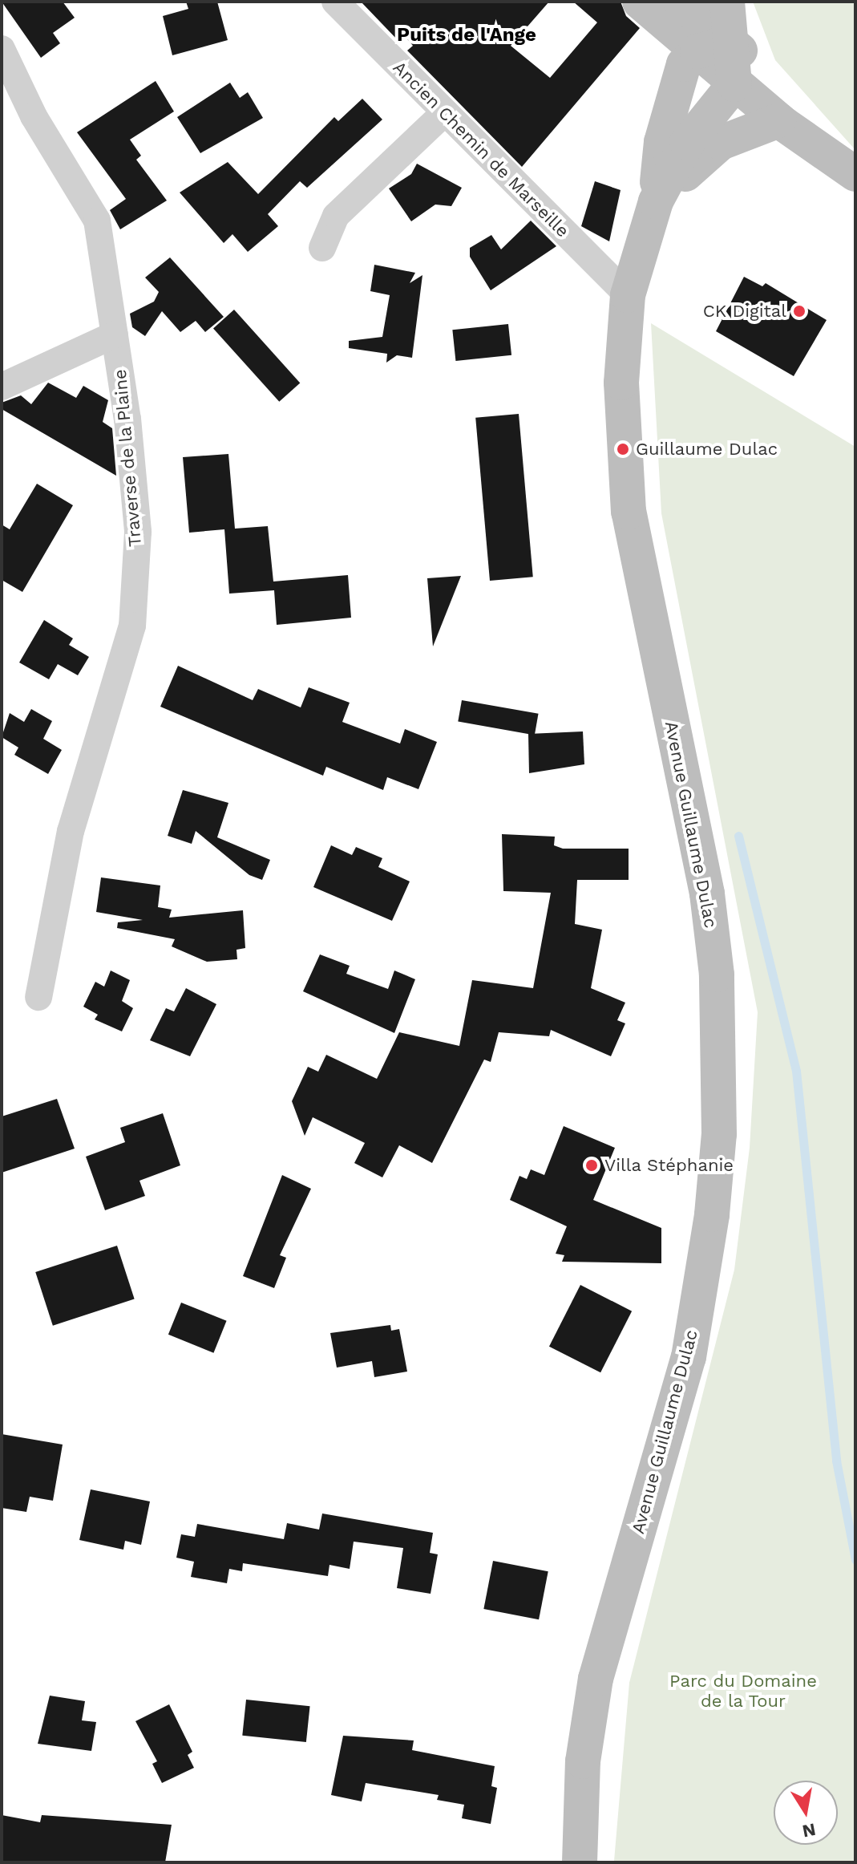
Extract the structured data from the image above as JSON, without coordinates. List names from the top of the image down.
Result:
{
  "streets": {
    "main road": ["Avenue Guillaume Dulac"],
    "street": ["Ancien Chemin de Marseille", "Traverse de la Plaine"]
  },
  "crossings": [
    ["Ancien Chemin de Marseille", "Avenue Guillaume Dulac"]
  ],
  "districts": ["Puits de l'Ange"],
  "parks": ["Parc du Domaine de la Tour"],
  "places": ["CK Digital", "Guillaume Dulac", "Villa Stéphanie"],
  "north": "bottom"
}
